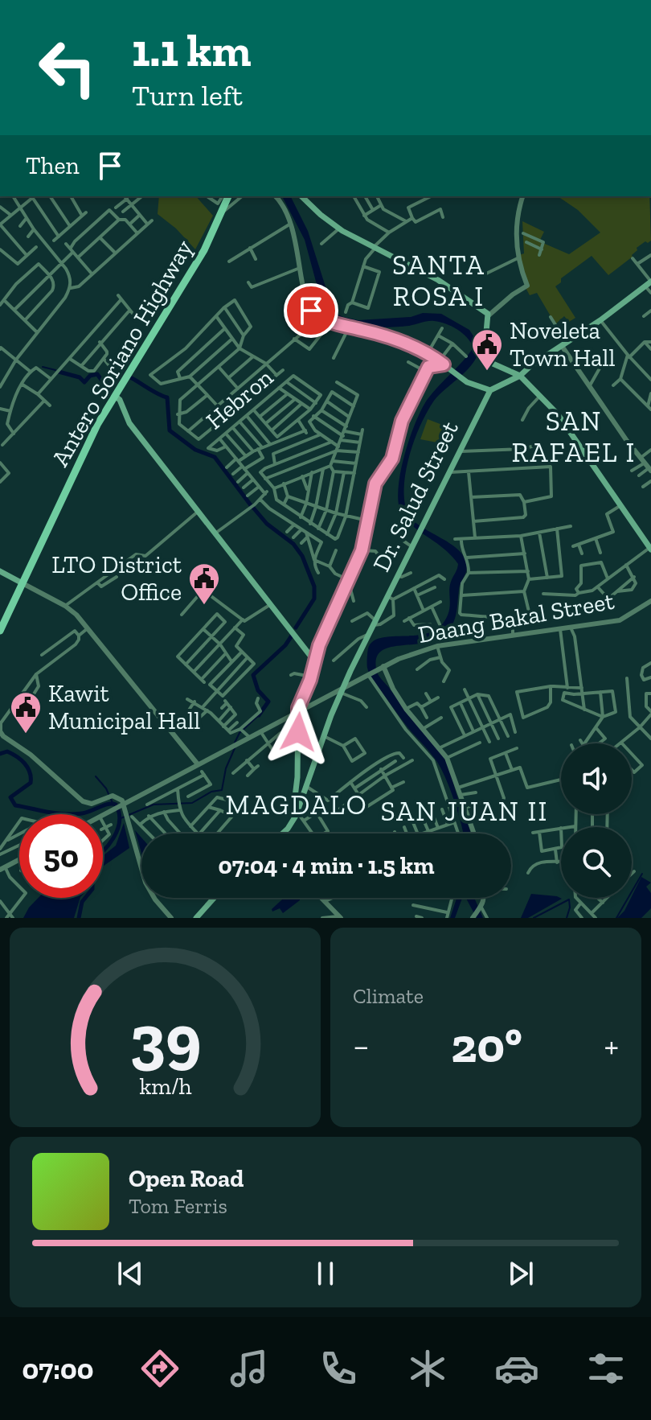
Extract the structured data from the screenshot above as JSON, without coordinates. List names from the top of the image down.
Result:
{
  "streets": {
    "main road": ["Antero Soriano Highway", "Dr. Salud Street"],
    "street": ["Hebron", "Daang Bakal Street"]
  },
  "crossings": [
    ["Dr. Salud Street", "Daang Bakal Street"]
  ],
  "districts": [
    "SANTA ROSA I",
    "SAN RAFAEL I",
    "MAGDALO",
    "SAN JUAN II"
  ],
  "places": {
    "public building": ["Noveleta Town Hall", "LTO District Office", "Kawit Municipal Hall"]
  },
  "page": {
    "turn": ["1.1 km", "Turn left"],
    "then": "Then",
    "limit": "50",
    "trip": "07:04 · 4 min · 1.5 km",
    "tile": "Climate",
    "heat": ["−", "20°", "+"],
    "song": ["Open Road", "Tom Ferris"],
    "tabs": "07:00",
    "gauge": ["39", "km/h"]
  }
}
